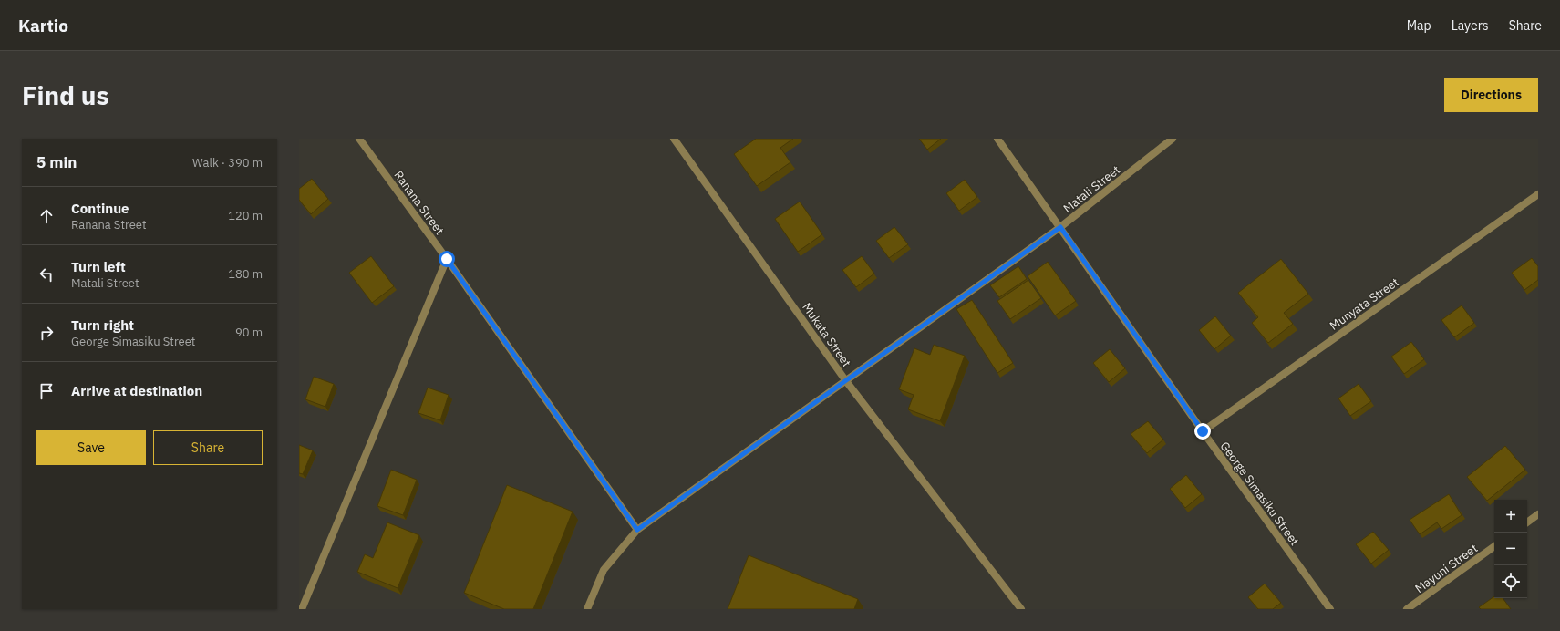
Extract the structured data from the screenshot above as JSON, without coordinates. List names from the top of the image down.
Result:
{
  "streets": {
    "street": [
      "Matali Street",
      "Ranana Street",
      "Munyata Street",
      "Mukata Street",
      "George Simasiku Street",
      "Mayuni Street"
    ]
  },
  "crossings": [
    ["Matali Street", "Ranana Street"],
    ["Matali Street", "Mukata Street"],
    ["Matali Street", "George Simasiku Street"],
    ["Munyata Street", "George Simasiku Street"]
  ],
  "page": {
    "header": "Kartio",
    "nav": ["Map", "Layers", "Share"],
    "buttons": [
      "Directions",
      ["Save", "Share"]
    ],
    "title": "Find us",
    "heading": ["5 min", "Walk · 390 m"],
    "list": [
      ["Continue", "Ranana Street", "120 m"],
      ["Turn left", "Matali Street", "180 m"],
      ["Turn right", "George Simasiku Street", "90 m"],
      "Arrive at destination"
    ],
    "map_buttons": ["+", "−"]
  }
}
